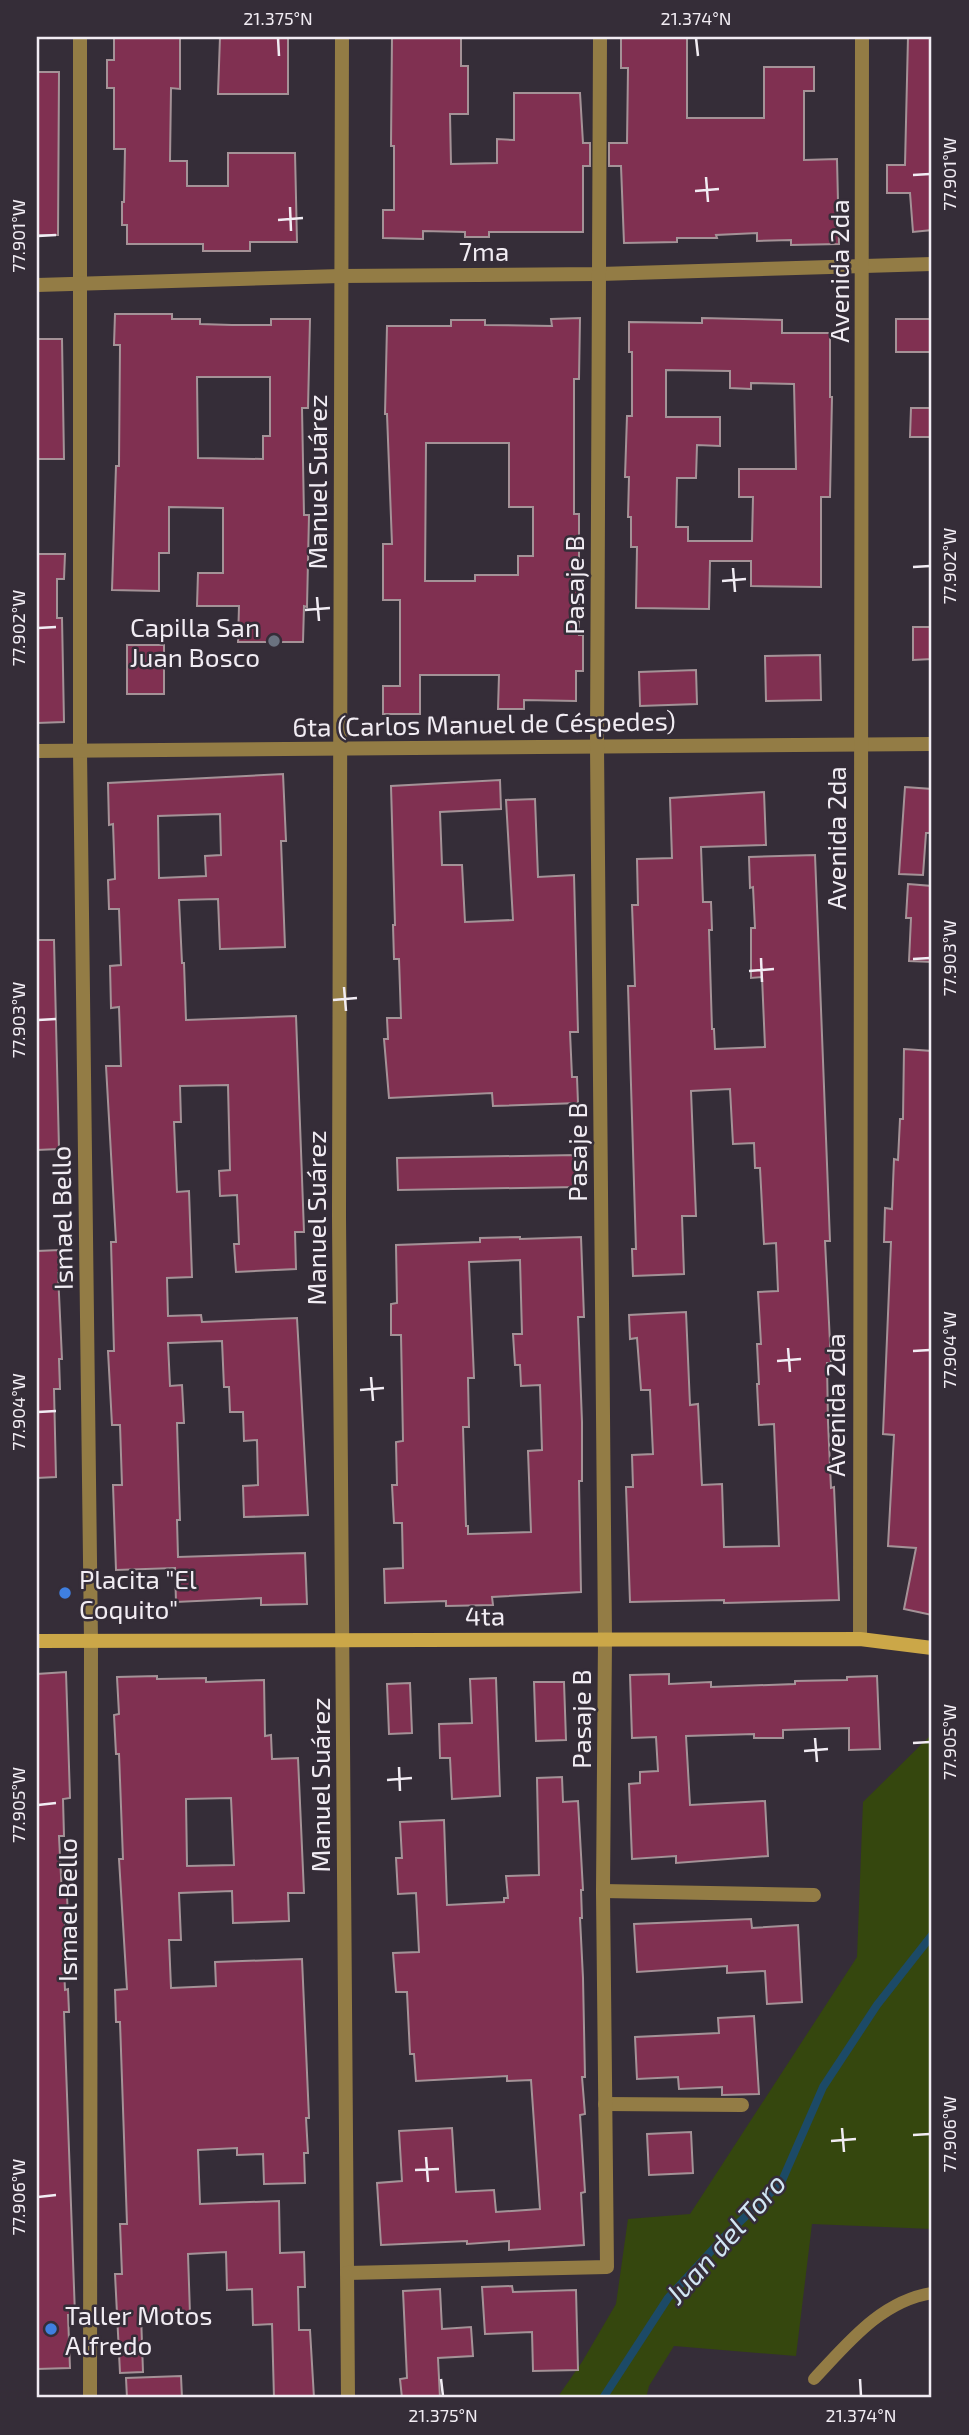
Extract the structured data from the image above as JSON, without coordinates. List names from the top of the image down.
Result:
{
  "streets": {
    "main road": ["4ta"],
    "street": [
      "7ma",
      "Avenida 2da",
      "Manuel Suárez",
      "Pasaje B",
      "6ta (Carlos Manuel de Céspedes)",
      "Ismael Bello"
    ]
  },
  "crossings": [
    ["7ma", "Avenida 2da"],
    ["7ma", "Manuel Suárez"],
    ["7ma", "Pasaje B"],
    ["7ma", "Ismael Bello"],
    ["Avenida 2da", "6ta (Carlos Manuel de Céspedes)"],
    ["Avenida 2da", "4ta"],
    ["Manuel Suárez", "Pasaje B"],
    ["Manuel Suárez", "6ta (Carlos Manuel de Céspedes)"],
    ["Manuel Suárez", "4ta"],
    ["Pasaje B", "6ta (Carlos Manuel de Céspedes)"],
    ["Pasaje B", "4ta"],
    ["6ta (Carlos Manuel de Céspedes)", "Ismael Bello"],
    ["Ismael Bello", "4ta"]
  ],
  "water": ["Juan del Toro"],
  "places": ["Capilla San Juan Bosco", "Placita \"El Coquito\"", "Taller Motos Alfredo"],
  "coordinates": [
    "21.375°N",
    "21.374°N",
    "77.901°W",
    "77.902°W",
    "77.903°W",
    "77.904°W",
    "77.905°W",
    "77.906°W"
  ]
}
